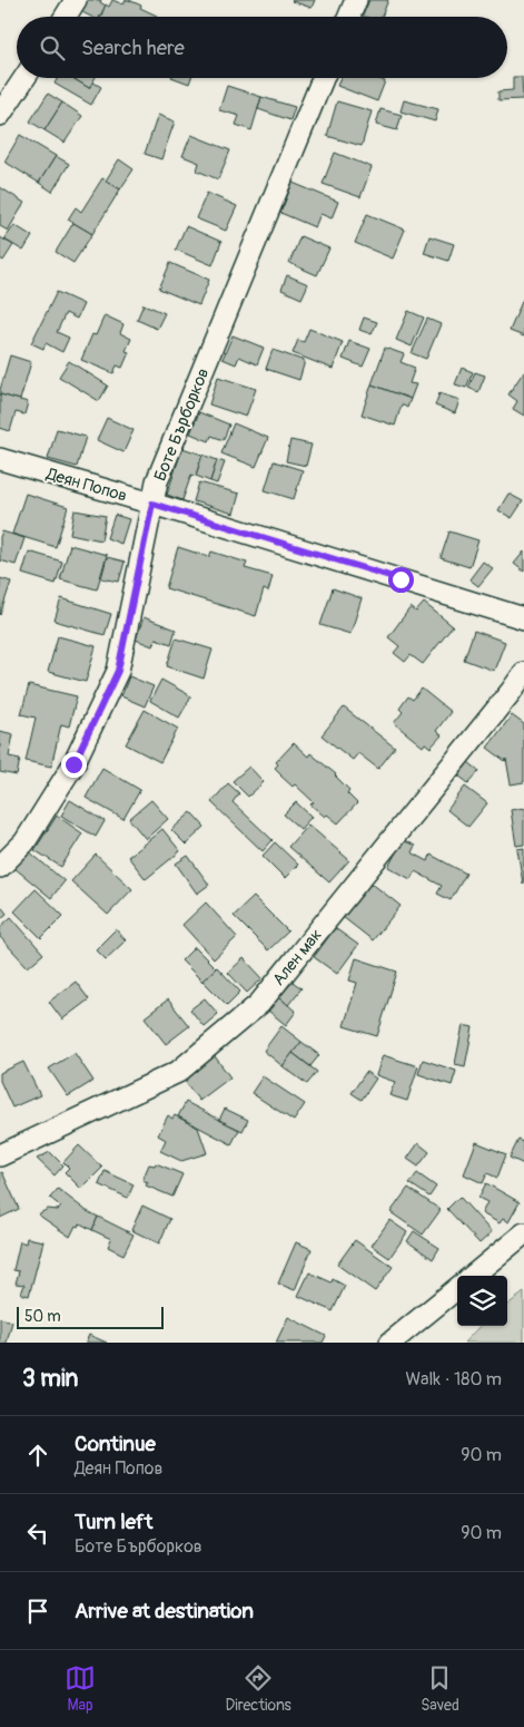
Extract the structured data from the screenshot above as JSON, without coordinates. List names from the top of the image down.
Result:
{
  "streets": {
    "street": ["Боте Бърборков", "Деян Попов", "Ален мак"]
  },
  "crossings": [
    ["Боте Бърборков", "Деян Попов"]
  ],
  "scale_bar": "50 m",
  "page": {
    "search": "Search here",
    "scale": "50 m",
    "heading": ["3 min", "Walk · 180 m"],
    "list": [
      ["Continue", "Деян Попов", "90 m"],
      ["Turn left", "Боте Бърборков", "90 m"],
      "Arrive at destination"
    ],
    "nav": ["Map", "Directions", "Saved"]
  }
}
